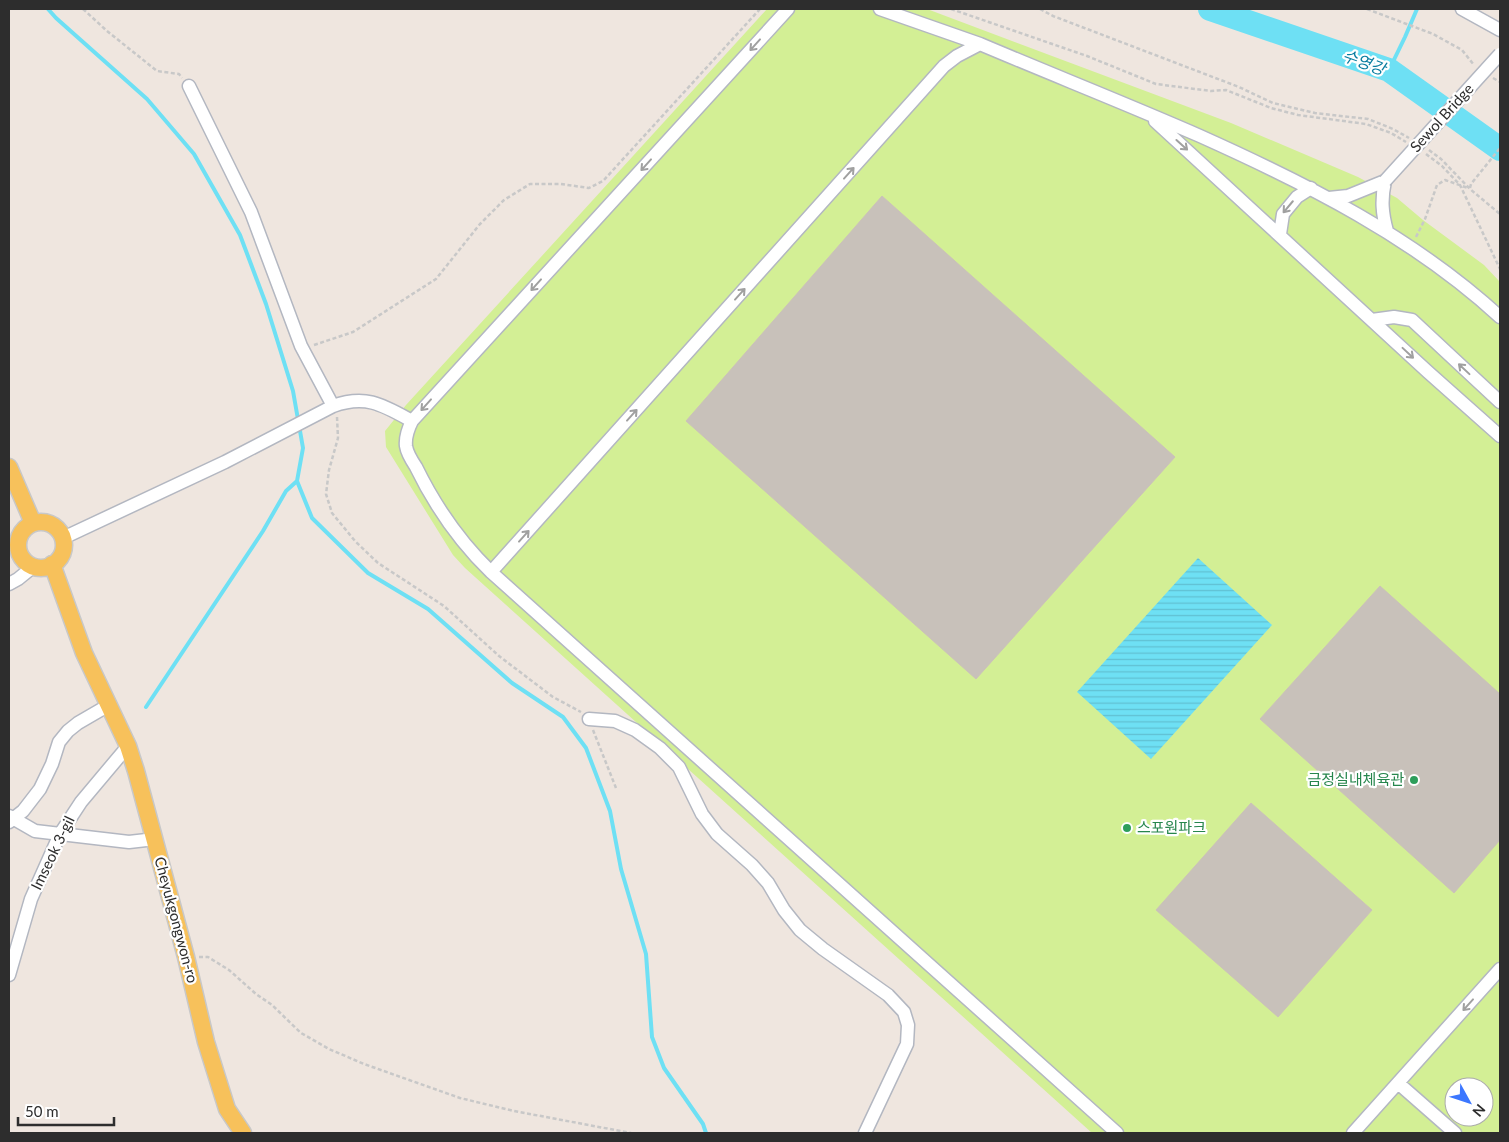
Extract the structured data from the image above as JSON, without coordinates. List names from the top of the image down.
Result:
{
  "streets": {
    "main road": ["Cheyukgongwon-ro"],
    "street": ["Sewol Bridge", "Imseok 3-gil"]
  },
  "crossings": [
    ["Imseok 3-gil", "Cheyukgongwon-ro"]
  ],
  "water": ["수영강"],
  "places": ["금정실내체육관", "스포원파크"],
  "scale_bar": "50 m",
  "north": "bottom right"
}
